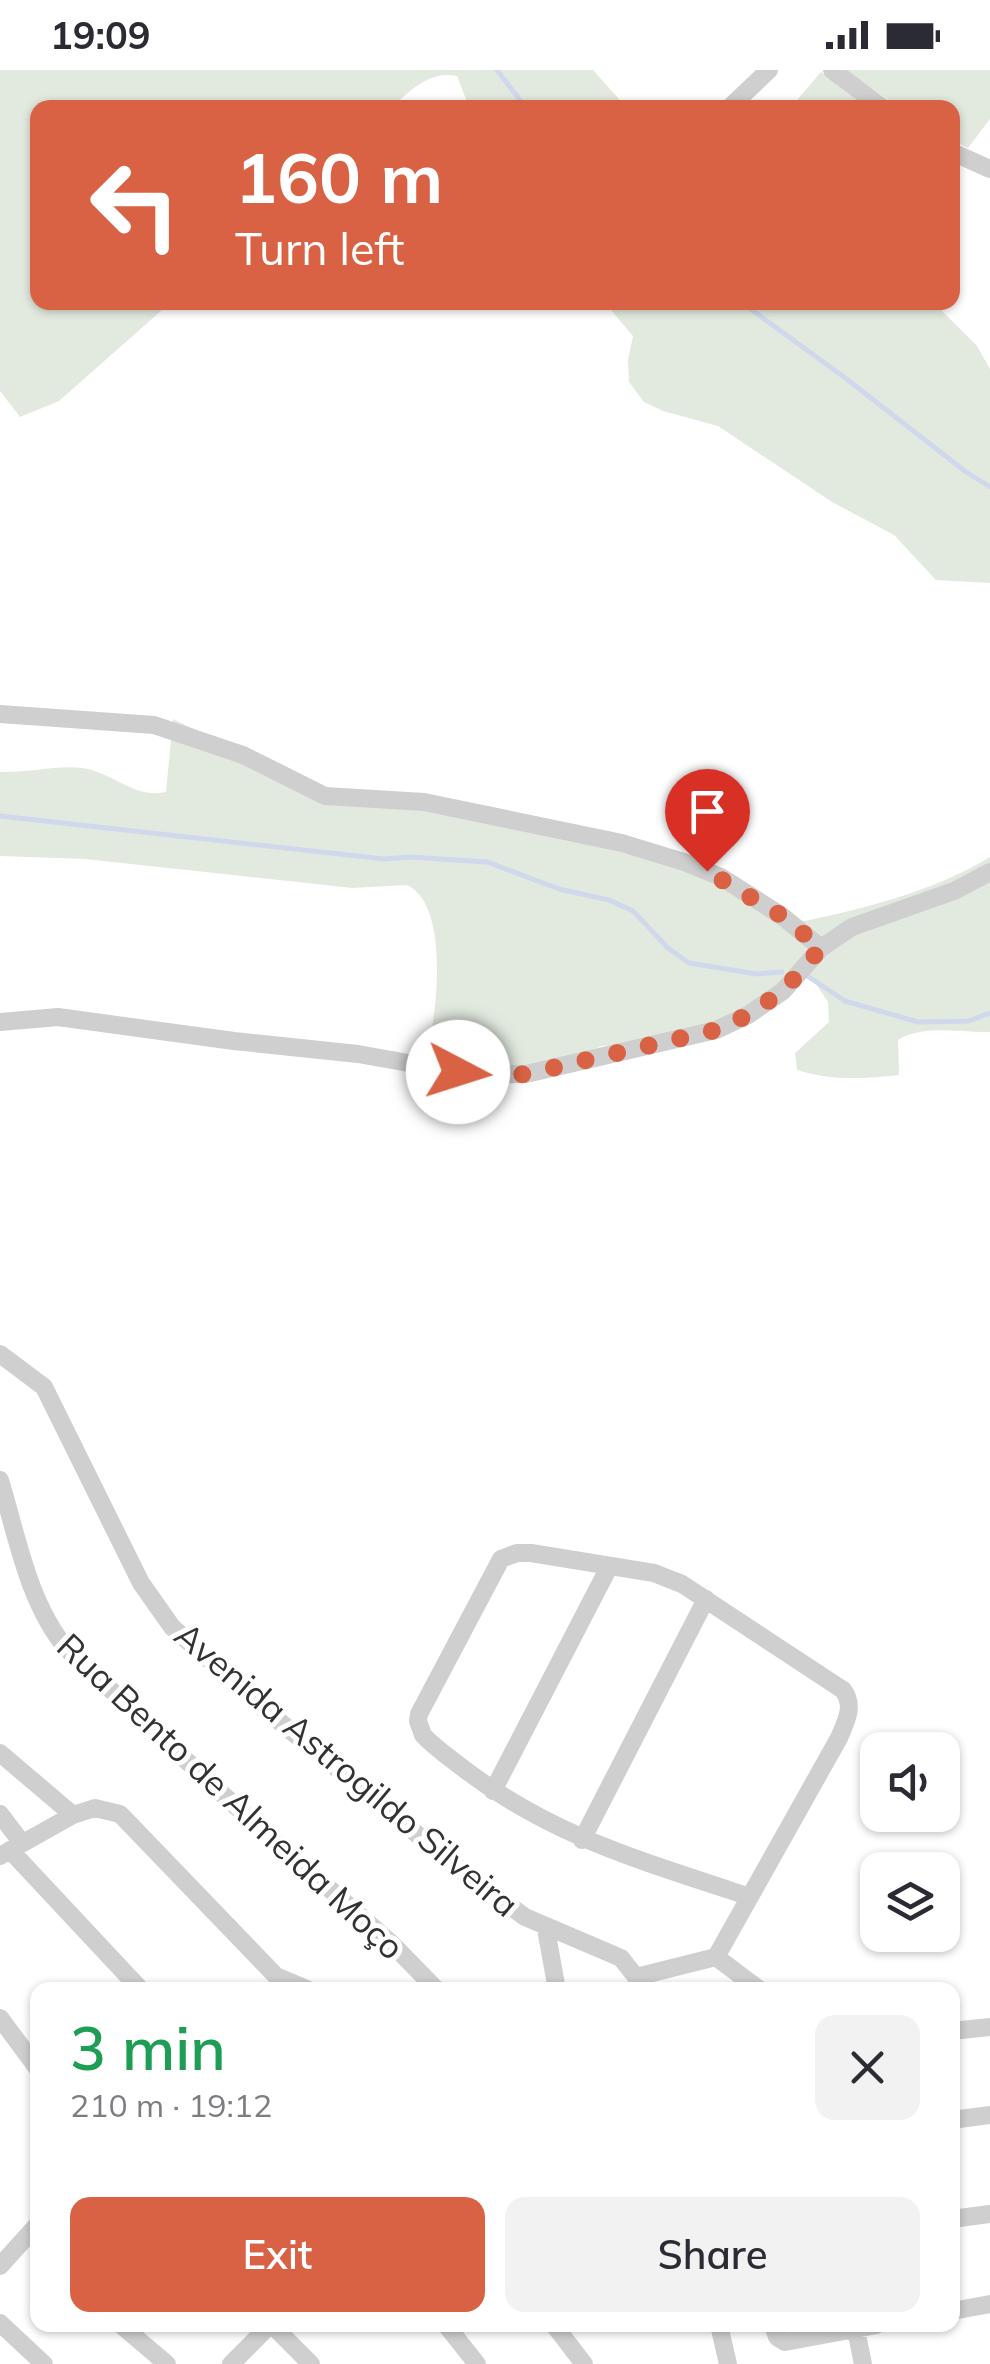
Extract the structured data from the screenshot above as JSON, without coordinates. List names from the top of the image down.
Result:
{
  "streets": {
    "street": ["Avenida Astrogildo Silveira", "Rua Bento de Almeida Moço"]
  },
  "page": {
    "status": "19:09",
    "turn": ["160 m", "Turn left"],
    "heading": ["3 min", "210 m · 19:12"],
    "buttons": ["Exit", "Share"]
  }
}
